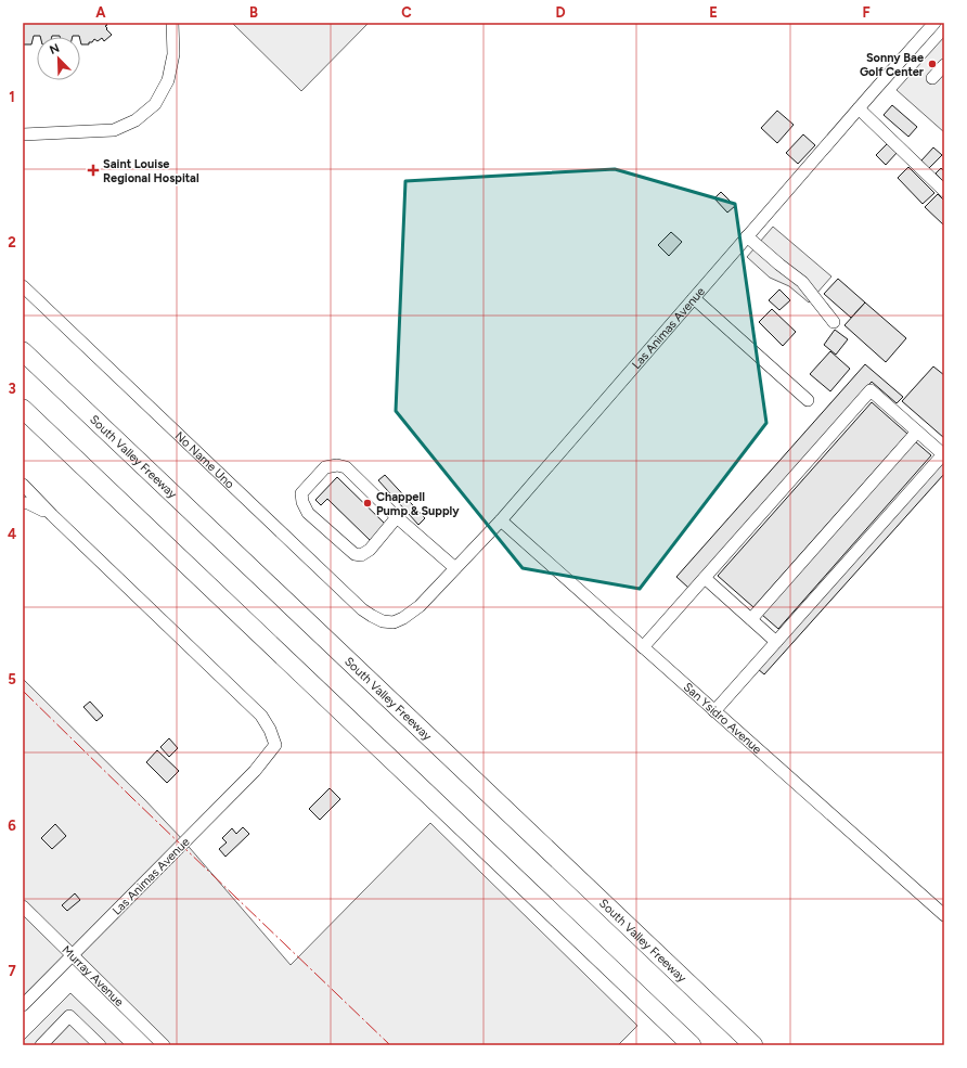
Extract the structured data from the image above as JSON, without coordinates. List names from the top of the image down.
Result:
{
  "streets": {
    "highway": ["South Valley Freeway"],
    "street": [
      "Las Animas Avenue",
      "No Name Uno",
      "San Ysidro Avenue",
      "Murray Avenue"
    ]
  },
  "crossings": [
    ["Las Animas Avenue", "No Name Uno"],
    ["Las Animas Avenue", "San Ysidro Avenue"],
    ["Las Animas Avenue", "Murray Avenue"]
  ],
  "places": {
    "other": ["Sonny Bae Golf Center", "Chappell Pump & Supply"],
    "health": ["Saint Louise Regional Hospital"]
  },
  "north": "top left",
  "grid": {
    "columns": [
      "A",
      "B",
      "C",
      "D",
      "E",
      "F"
    ],
    "rows": [
      "1",
      "2",
      "3",
      "4",
      "5",
      "6",
      "7"
    ]
  }
}
